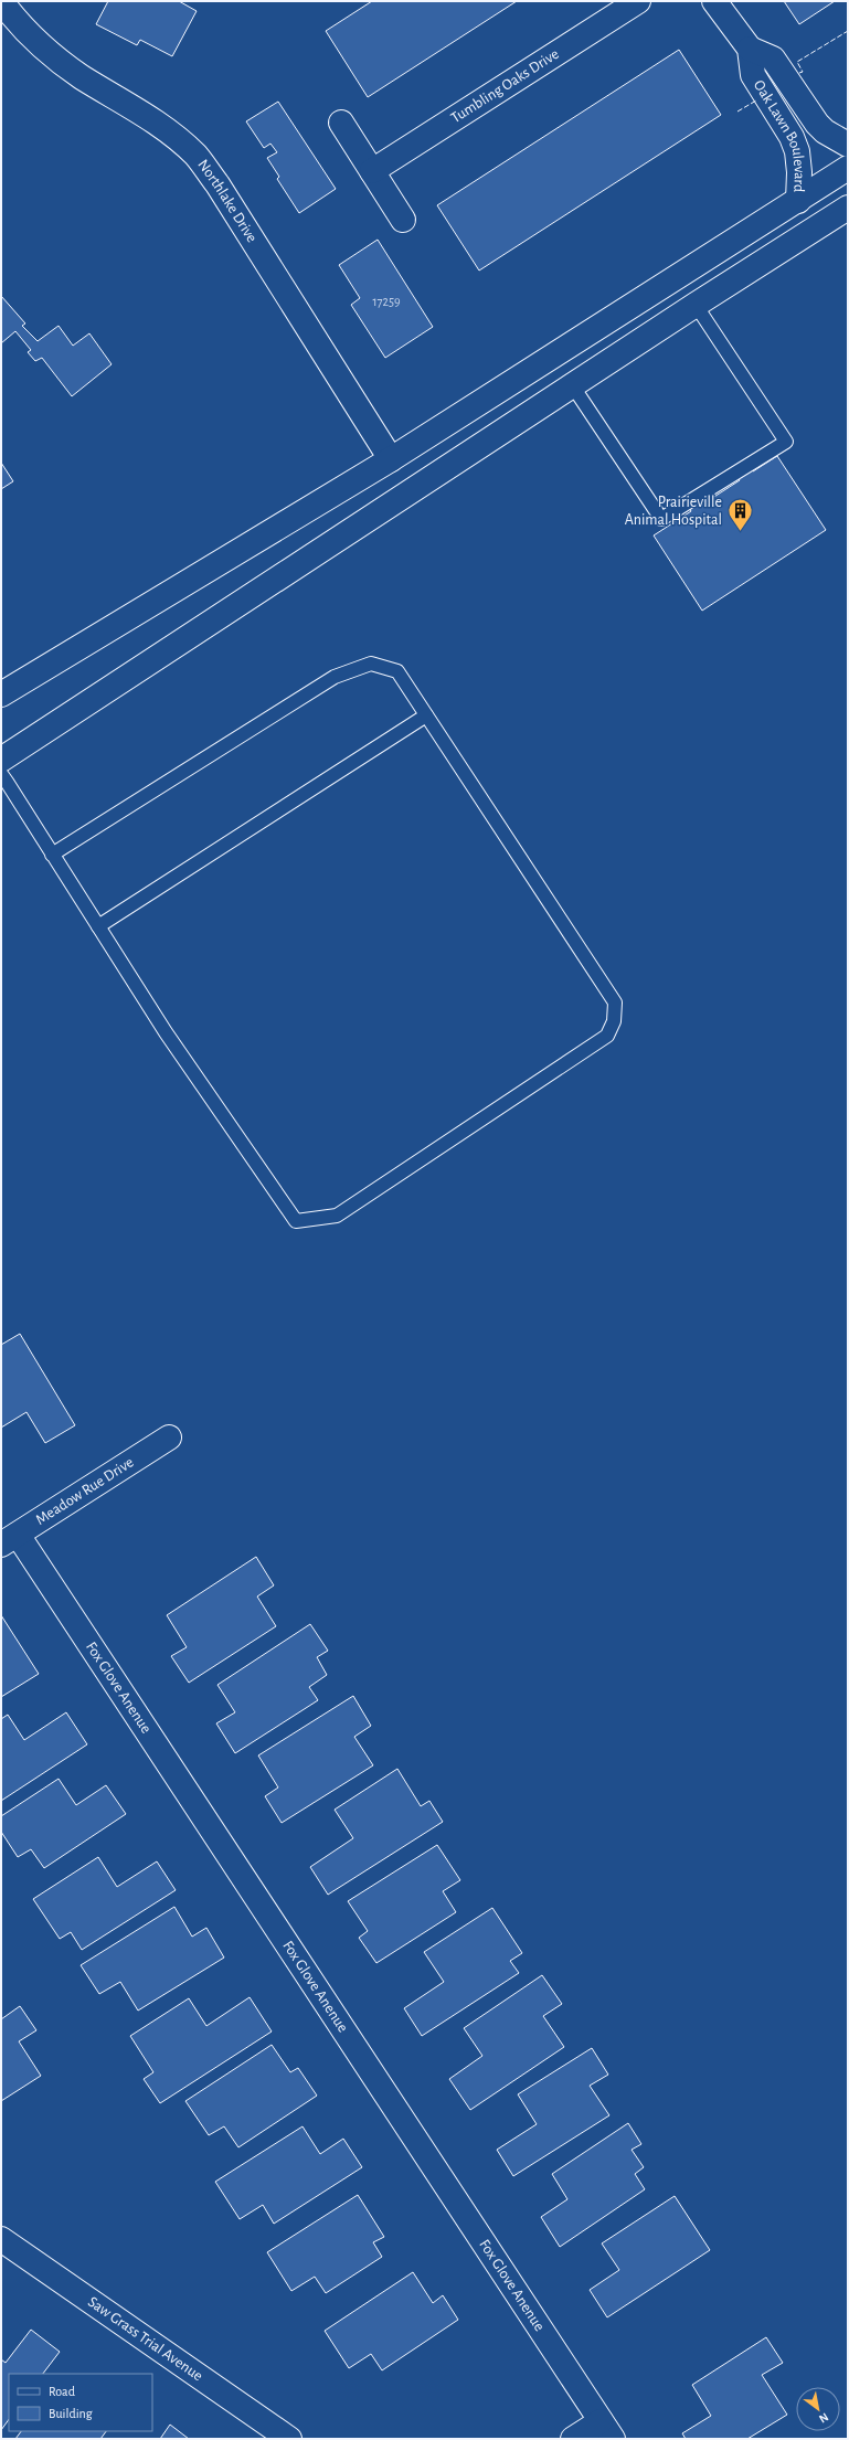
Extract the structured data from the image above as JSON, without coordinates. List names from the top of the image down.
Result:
{
  "streets": {
    "street": [
      "Tumbling Oaks Drive",
      "Oak Lawn Boulevard",
      "Northlake Drive",
      "Meadow Rue Drive",
      "Fox Glove Anenue",
      "Saw Grass Trial Avenue"
    ]
  },
  "crossings": [
    ["Meadow Rue Drive", "Fox Glove Anenue"]
  ],
  "places": {
    "building": ["Prairieville Animal Hospital"]
  },
  "house_numbers": ["17259"],
  "legend": ["Road", "Building"],
  "north": "bottom right"
}
